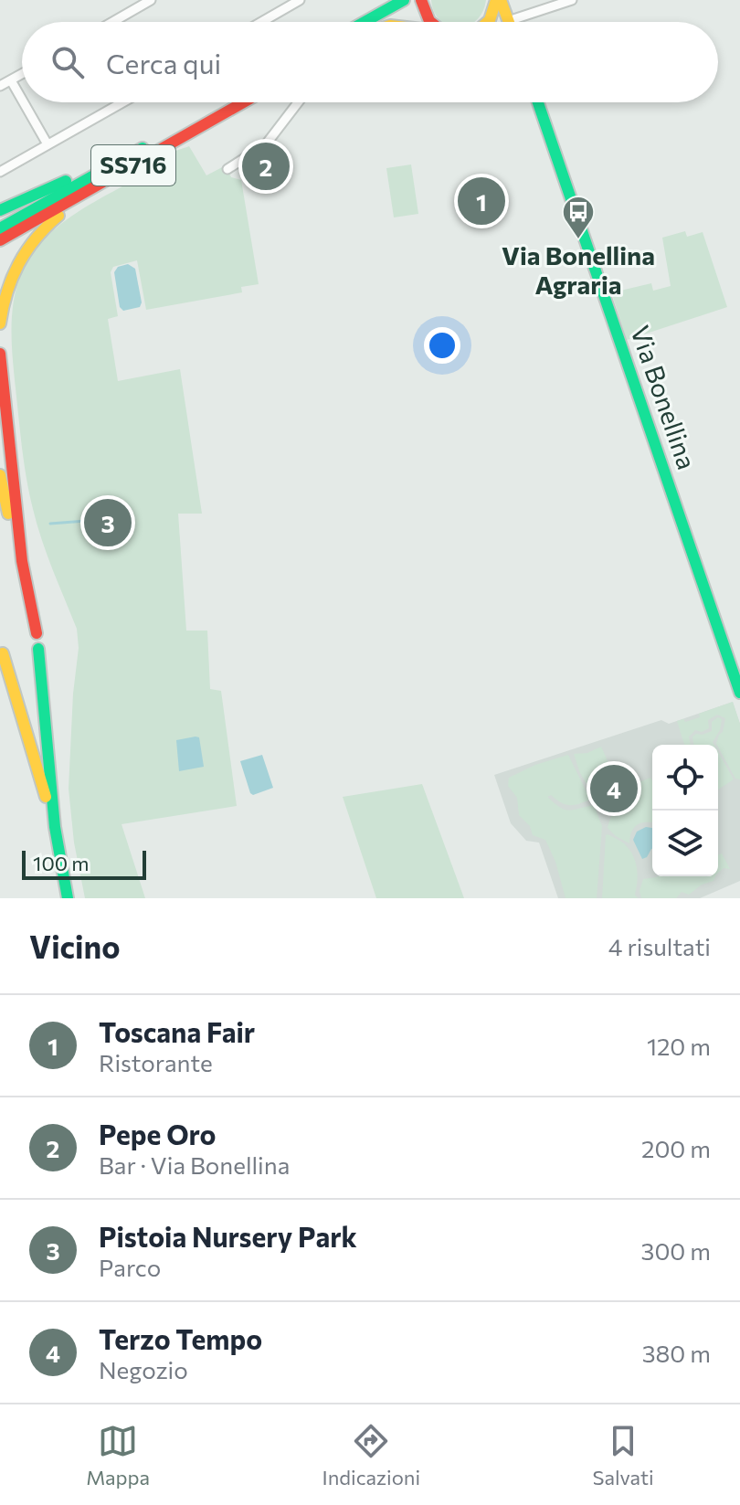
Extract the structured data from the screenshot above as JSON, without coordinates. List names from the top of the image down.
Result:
{
  "streets": {
    "main road": ["SS716", "Via Bonellina"]
  },
  "places": {
    "bus stop": ["Via Bonellina Agraria"]
  },
  "scale_bar": "100 m",
  "page": {
    "search": "Cerca qui",
    "pins": [
      "2",
      "1",
      "3",
      "4"
    ],
    "scale": "100 m",
    "heading": ["Vicino", "4 risultati"],
    "list": [
      {
        "mark": "1",
        "name": "Toscana Fair",
        "note": "Ristorante",
        "value": "120 m"
      },
      {
        "mark": "2",
        "name": "Pepe Oro",
        "note": "Bar · Via Bonellina",
        "value": "200 m"
      },
      {
        "mark": "3",
        "name": "Pistoia Nursery Park",
        "note": "Parco",
        "value": "300 m"
      },
      {
        "mark": "4",
        "name": "Terzo Tempo",
        "note": "Negozio",
        "value": "380 m"
      }
    ],
    "nav": ["Mappa", "Indicazioni", "Salvati"]
  }
}
